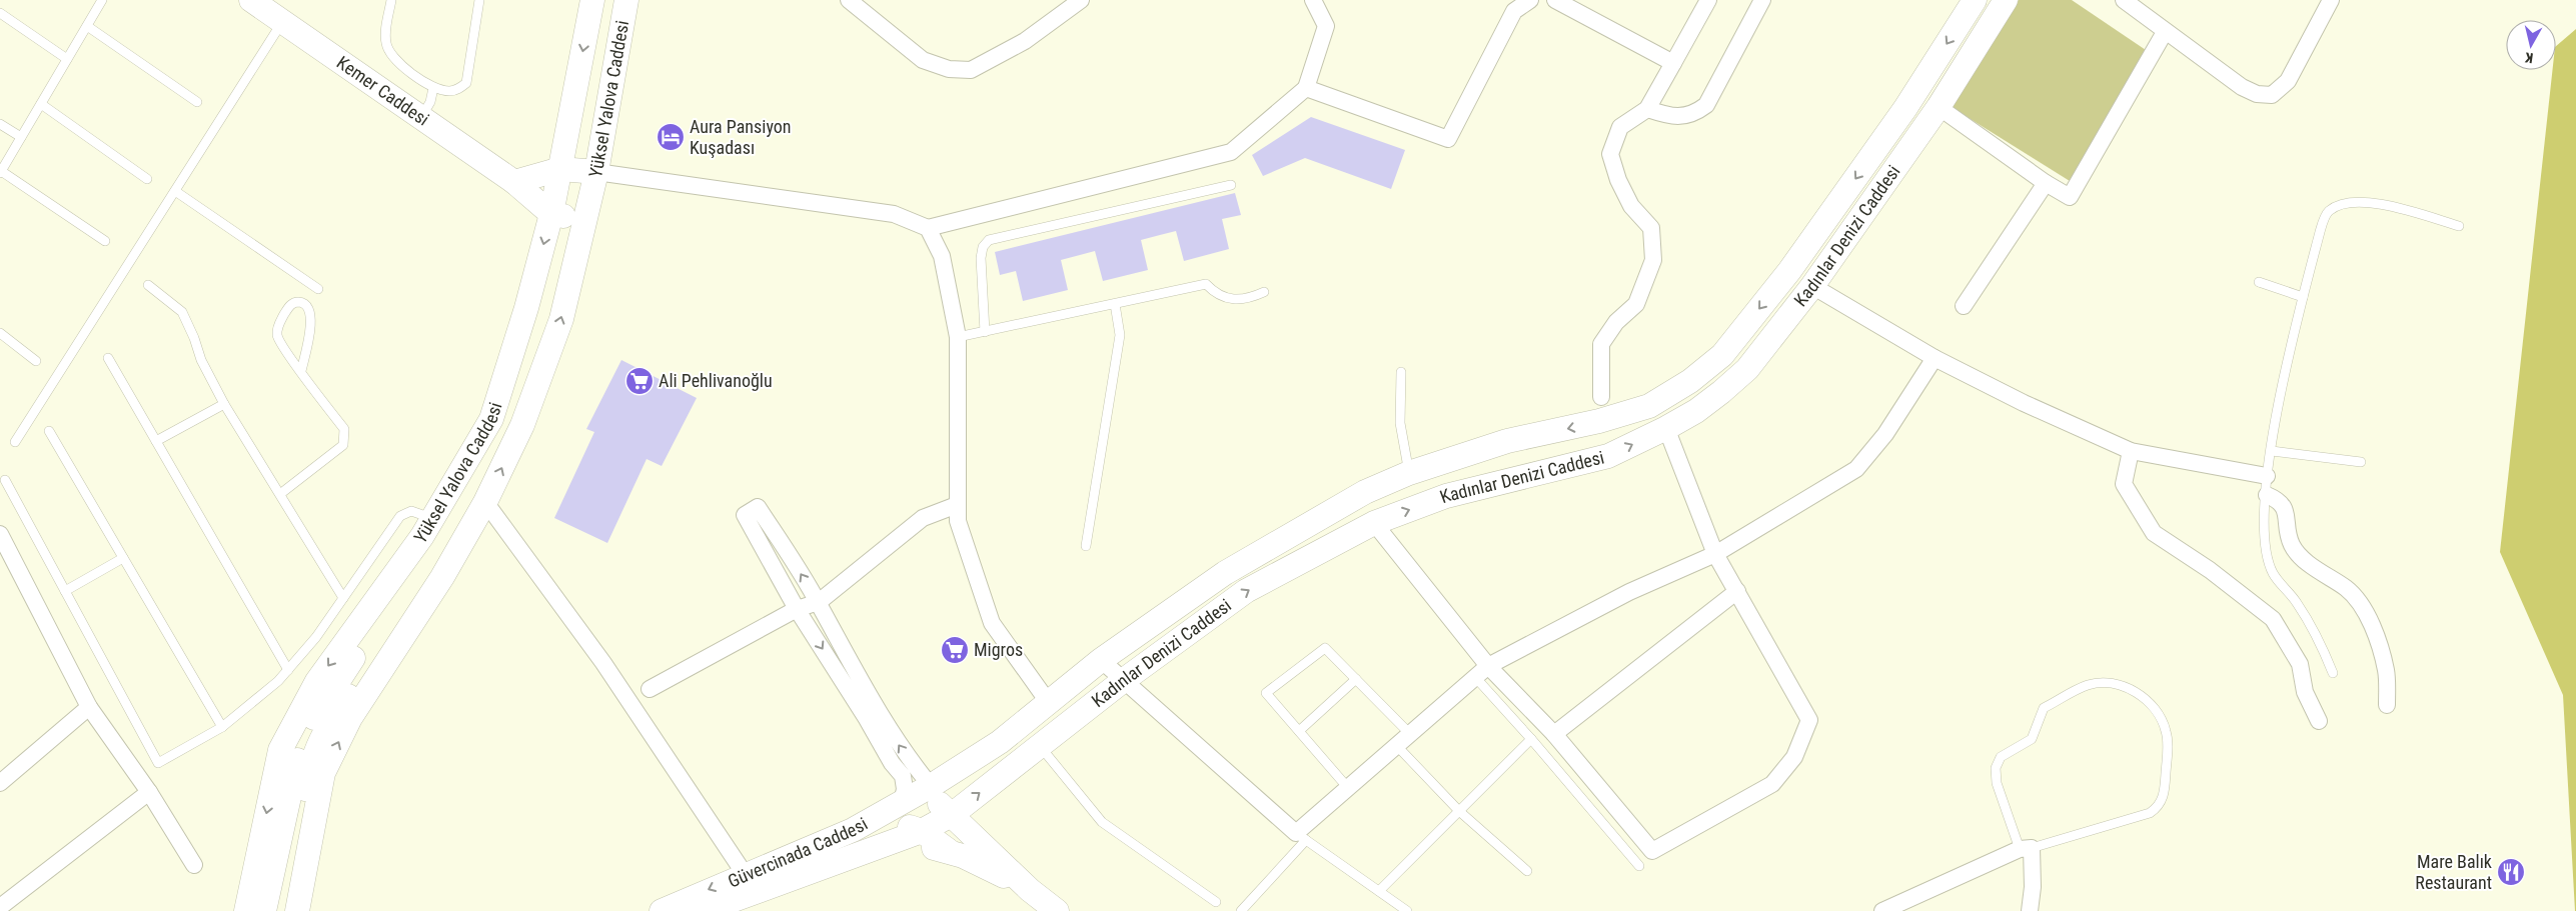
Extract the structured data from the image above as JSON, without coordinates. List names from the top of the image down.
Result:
{
  "streets": {
    "main road": [
      "Kemer Caddesi",
      "Yüksel Yalova Caddesi",
      "Kadınlar Denizi Caddesi",
      "Güvercinada Caddesi"
    ]
  },
  "crossings": [
    ["Kemer Caddesi", "Yüksel Yalova Caddesi"],
    ["Kadınlar Denizi Caddesi", "Güvercinada Caddesi"]
  ],
  "places": {
    "hotel": ["Aura Pansiyon Kuşadası"],
    "supermarket": ["Ali Pehlivanoğlu", "Migros"],
    "restaurant": ["Mare Balık Restaurant"]
  },
  "north": "bottom"
}
